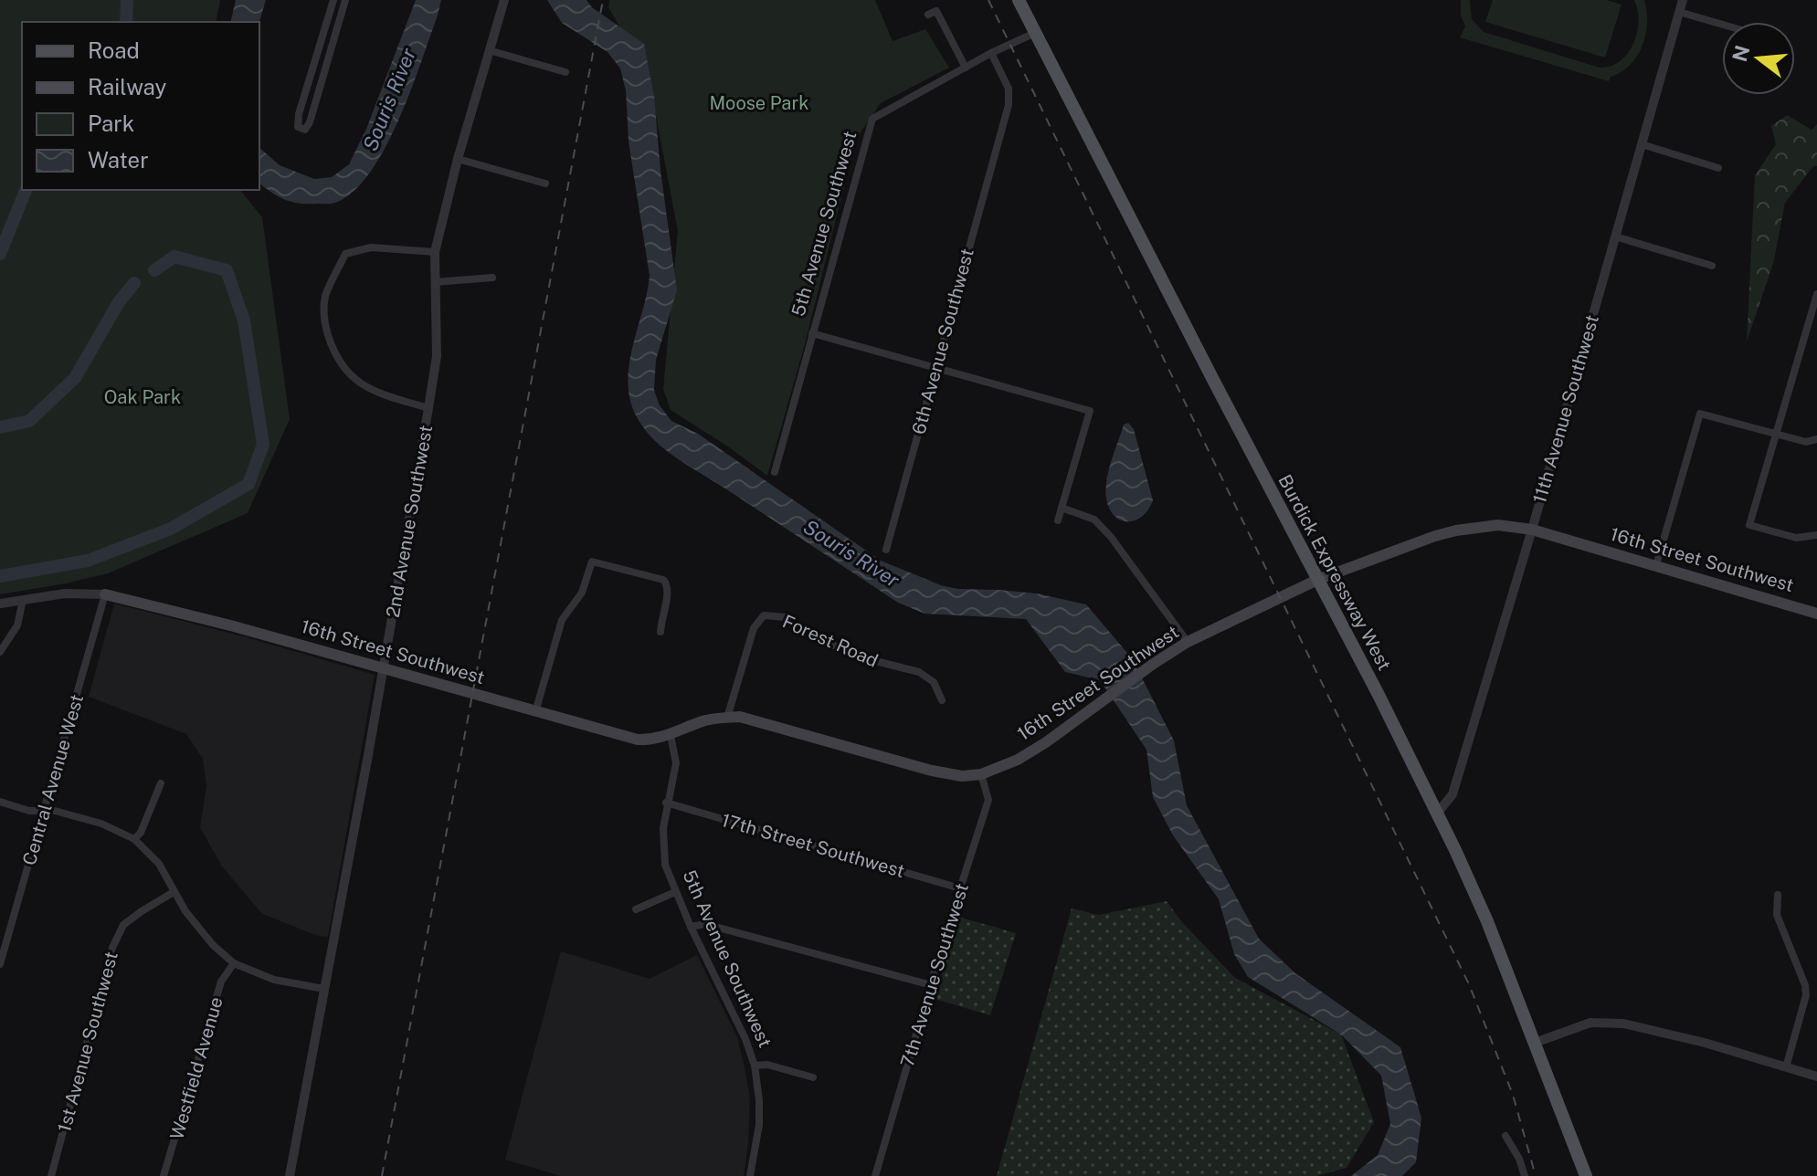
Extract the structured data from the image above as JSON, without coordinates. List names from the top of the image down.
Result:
{
  "streets": {
    "main road": ["16th Street Southwest", "Burdick Expressway West"],
    "street": [
      "5th Avenue Southwest",
      "6th Avenue Southwest",
      "11th Avenue Southwest",
      "2nd Avenue Southwest",
      "Forest Road",
      "Central Avenue West",
      "17th Street Southwest",
      "7th Avenue Southwest",
      "1st Avenue Southwest",
      "Westfield Avenue"
    ]
  },
  "crossings": [
    ["5th Avenue Southwest", "6th Avenue Southwest"],
    ["5th Avenue Southwest", "16th Street Southwest"],
    ["5th Avenue Southwest", "Burdick Expressway West"],
    ["5th Avenue Southwest", "17th Street Southwest"],
    ["11th Avenue Southwest", "16th Street Southwest"],
    ["11th Avenue Southwest", "Burdick Expressway West"],
    ["2nd Avenue Southwest", "16th Street Southwest"],
    ["16th Street Southwest", "Burdick Expressway West"],
    ["16th Street Southwest", "Forest Road"],
    ["16th Street Southwest", "Central Avenue West"],
    ["16th Street Southwest", "7th Avenue Southwest"],
    ["17th Street Southwest", "7th Avenue Southwest"]
  ],
  "water": ["Souris River"],
  "parks": ["Moose Park", "Oak Park"],
  "legend": [
    "Road",
    "Railway",
    "Park",
    "Water"
  ],
  "north": "left"
}
